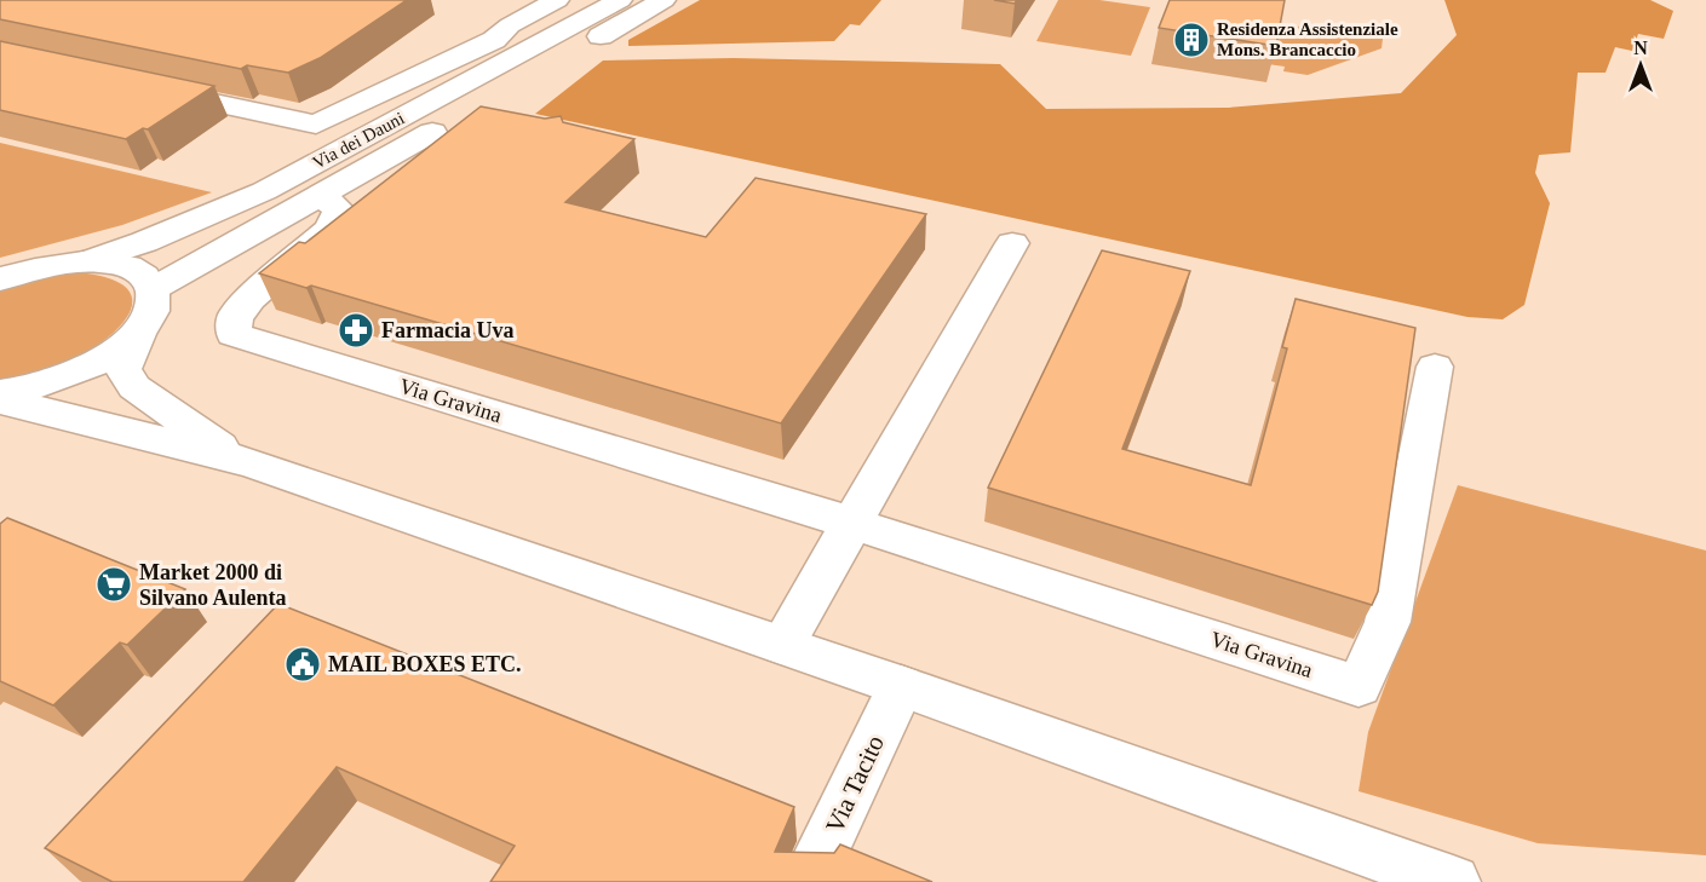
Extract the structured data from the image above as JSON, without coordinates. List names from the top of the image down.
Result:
{
  "streets": {
    "street": ["Via dei Dauni", "Via Gravina", "Via Tacito"]
  },
  "crossings": [
    ["Via dei Dauni", "Via Gravina"]
  ],
  "places": {
    "building": ["Residenza Assistenziale Mons. Brancaccio"],
    "pharmacy": ["Farmacia Uva"],
    "supermarket": ["Market 2000 di Silvano Aulenta"],
    "public building": ["MAIL BOXES ETC."]
  },
  "north": "top"
}
